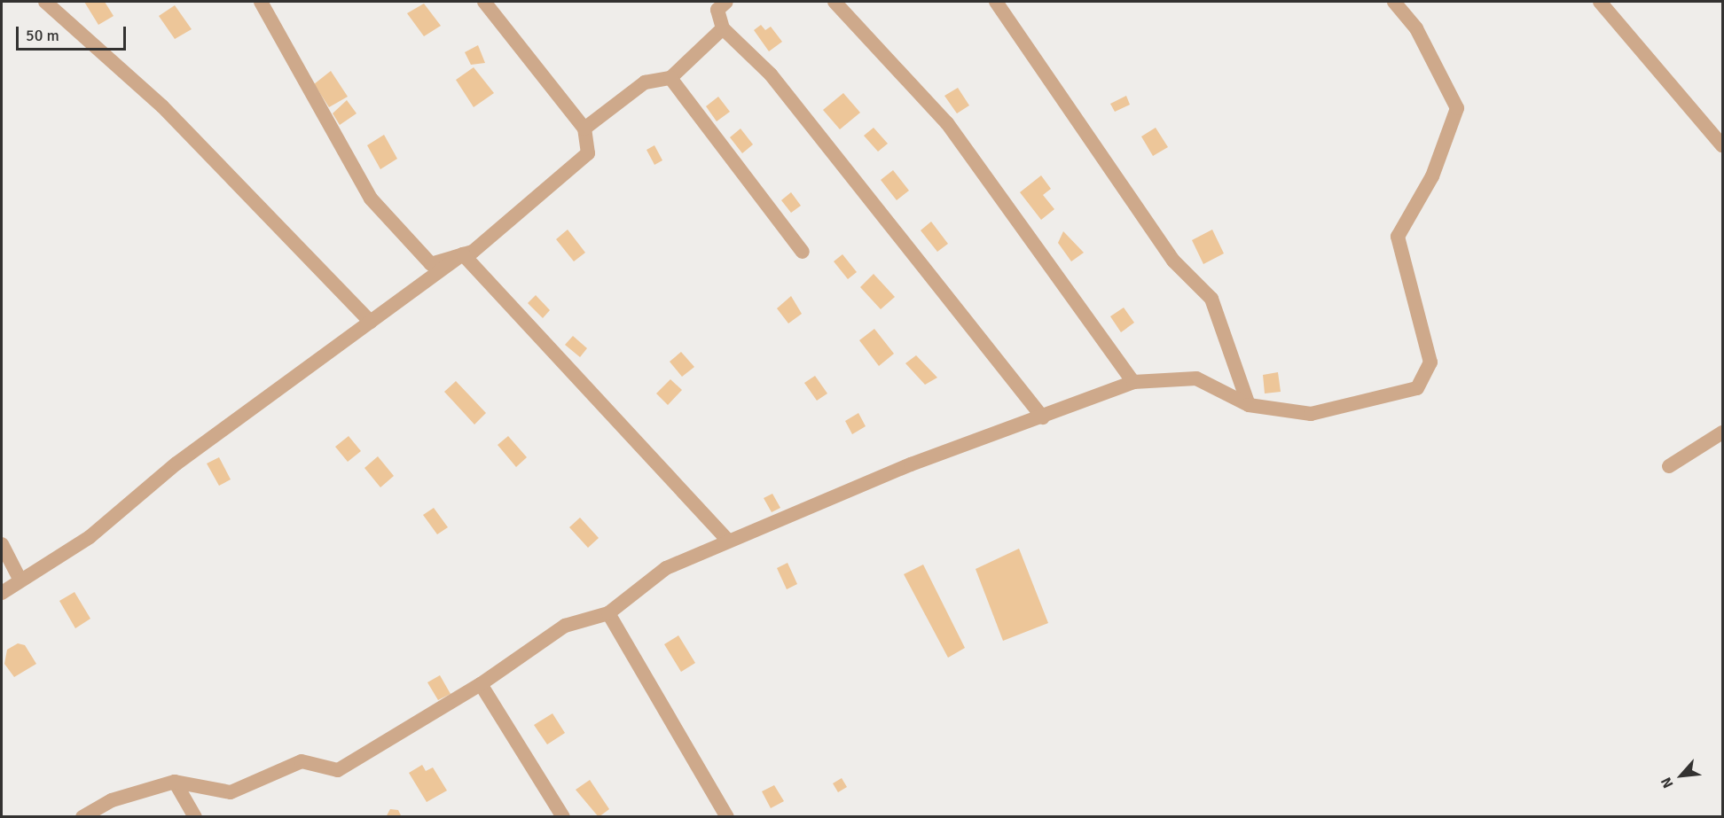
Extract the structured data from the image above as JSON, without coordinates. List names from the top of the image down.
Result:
{
  "scale_bar": "50 m",
  "north": "bottom left"
}
